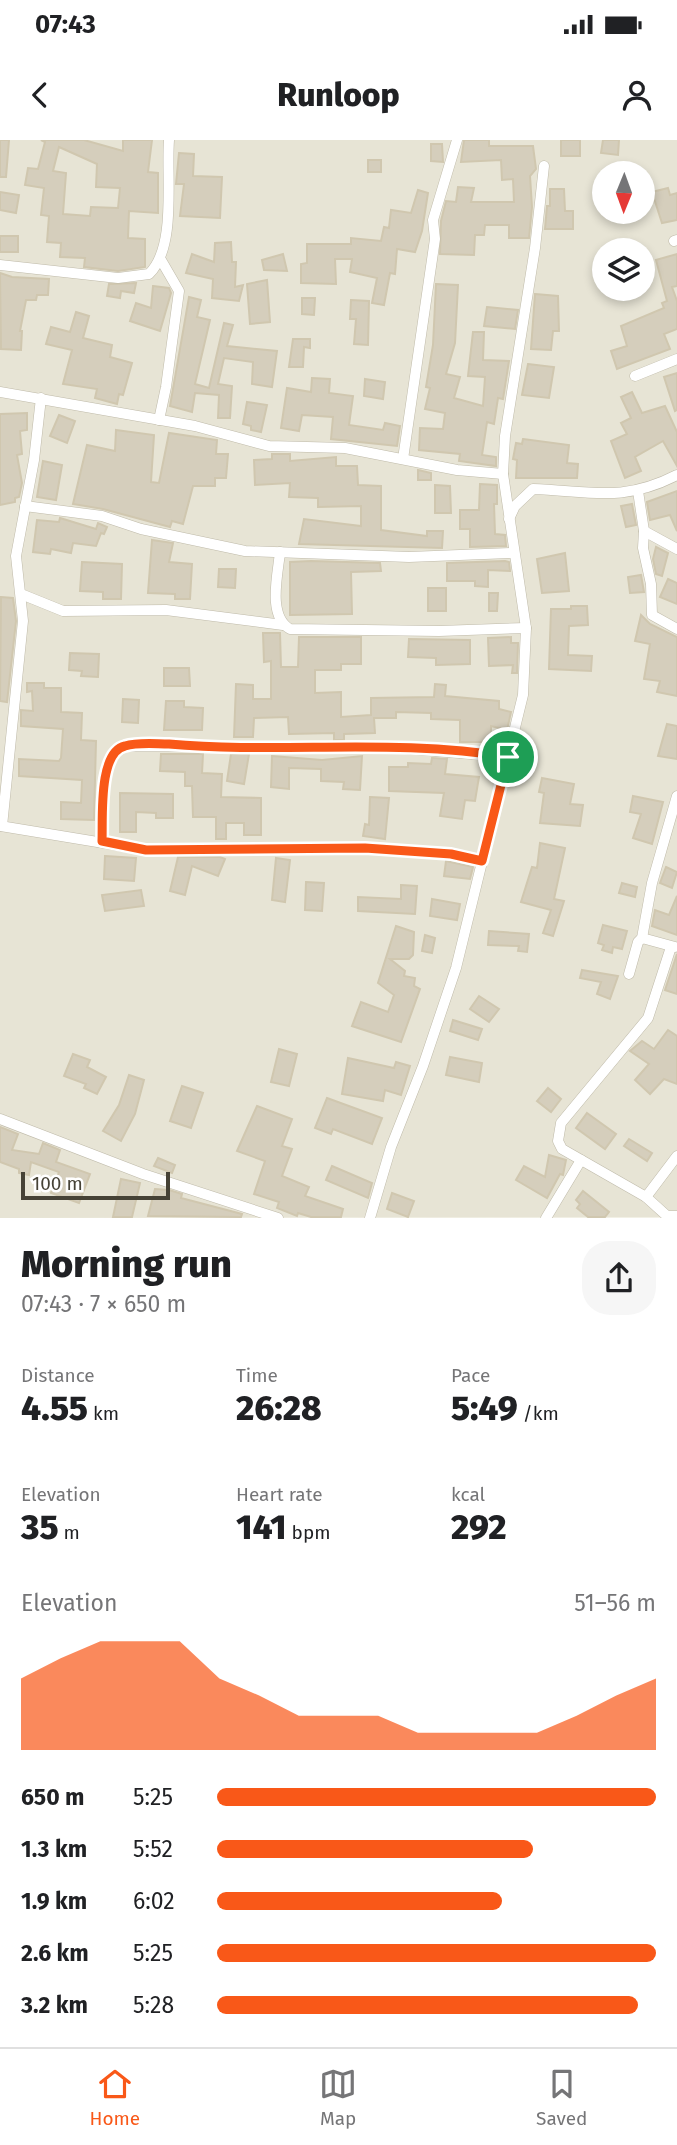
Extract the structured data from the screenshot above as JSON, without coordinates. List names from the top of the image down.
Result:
{
  "scale_bar": "100 m",
  "north": "bottom",
  "page": {
    "status": "07:43",
    "header": "Runloop",
    "scale": "100 m",
    "heading": ["Morning run", "07:43 · 7 × 650 m"],
    "stats": [
      ["Distance", "4.55 km"],
      ["Time", "26:28"],
      ["Pace", "5:49 /km"],
      ["Elevation", "35 m"],
      ["Heart rate", "141 bpm"],
      ["kcal", "292"]
    ],
    "chart": ["Elevation", "51–56 m"],
    "list": [
      {
        "name": "650 m",
        "note": "5:25"
      },
      {
        "name": "1.3 km",
        "note": "5:52"
      },
      {
        "name": "1.9 km",
        "note": "6:02"
      },
      {
        "name": "2.6 km",
        "note": "5:25"
      },
      {
        "name": "3.2 km",
        "note": "5:28"
      }
    ],
    "tabs": ["Home", "Map", "Saved"]
  }
}
